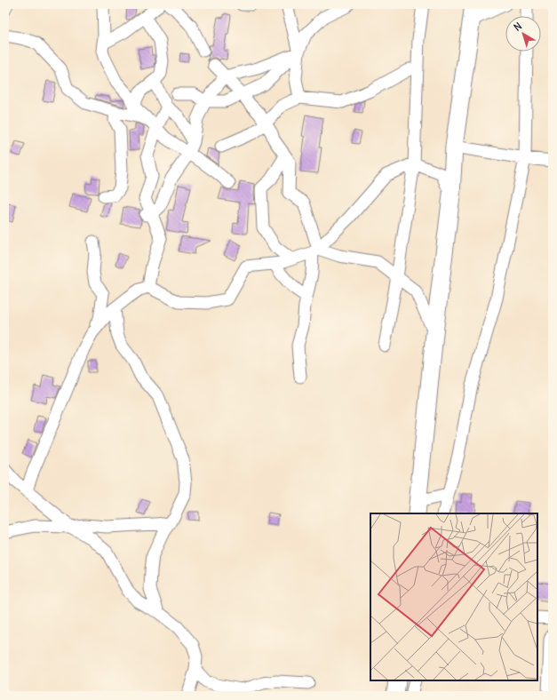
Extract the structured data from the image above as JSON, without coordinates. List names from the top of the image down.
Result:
{
  "north": "top left"
}
